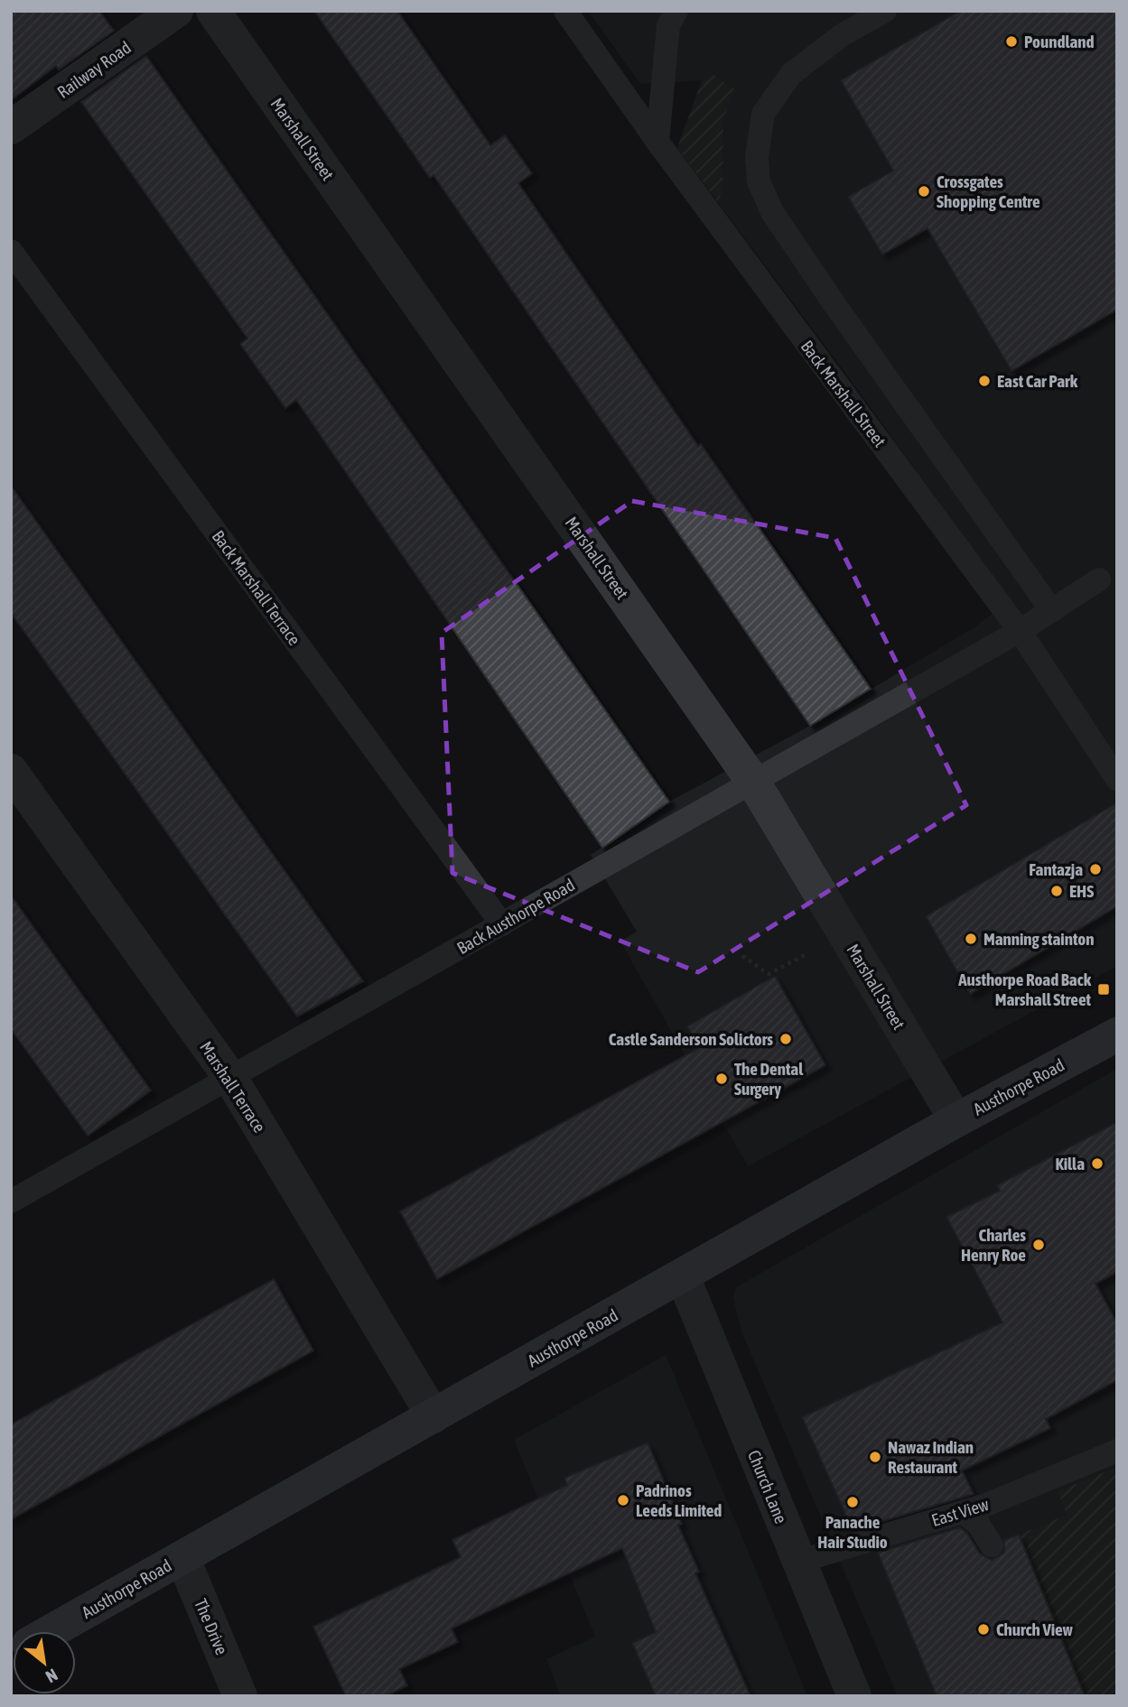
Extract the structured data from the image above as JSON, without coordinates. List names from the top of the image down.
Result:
{
  "streets": {
    "street": [
      "Railway Road",
      "Marshall Street",
      "Marshall Terrace",
      "Austhorpe Road",
      "Church Lane",
      "The Drive"
    ],
    "lane": [
      "Back Marshall Street",
      "Back Marshall Terrace",
      "Back Austhorpe Road",
      "East View"
    ]
  },
  "crossings": [
    ["Marshall Street", "Back Austhorpe Road"],
    ["Marshall Street", "Austhorpe Road"],
    ["Back Marshall Street", "Back Austhorpe Road"],
    ["Back Marshall Terrace", "Back Austhorpe Road"],
    ["Back Austhorpe Road", "Marshall Terrace"],
    ["Marshall Terrace", "Austhorpe Road"],
    ["Austhorpe Road", "Church Lane"],
    ["Austhorpe Road", "The Drive"],
    ["Church Lane", "East View"]
  ],
  "places": {
    "other": [
      "Poundland",
      "Crossgates Shopping Centre",
      "East Car Park",
      "Fantazja",
      "EHS",
      "Manning stainton",
      "Castle Sanderson Solictors",
      "The Dental Surgery",
      "Killa",
      "Charles Henry Roe",
      "Nawaz Indian Restaurant",
      "Padrinos Leeds Limited",
      "Panache Hair Studio",
      "Church View"
    ],
    "transit": ["Austhorpe Road Back Marshall Street"]
  },
  "north": "bottom right"
}
